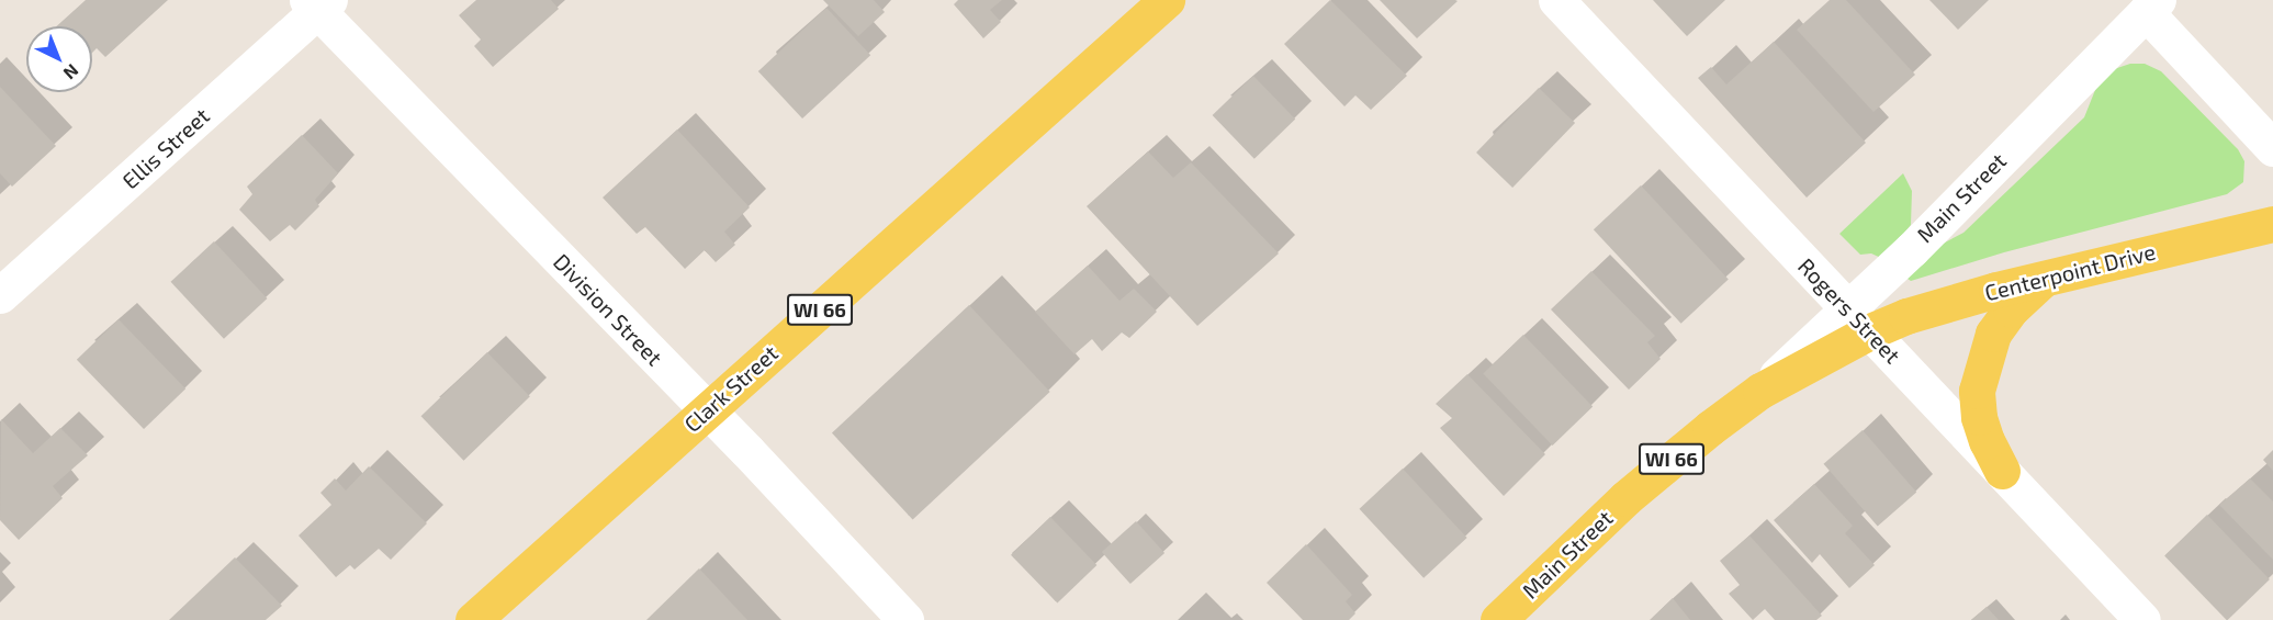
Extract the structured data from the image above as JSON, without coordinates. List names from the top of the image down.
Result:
{
  "streets": {
    "main road": [
      "Main Street",
      "Centerpoint Drive",
      "WI 66",
      "Clark Street"
    ],
    "street": ["Ellis Street", "Division Street", "Rogers Street"]
  },
  "crossings": [
    ["Ellis Street", "Division Street"],
    ["Main Street", "Centerpoint Drive"],
    ["Main Street", "Rogers Street"],
    ["Centerpoint Drive", "Rogers Street"],
    ["Division Street", "Clark Street"]
  ],
  "north": "bottom right"
}
